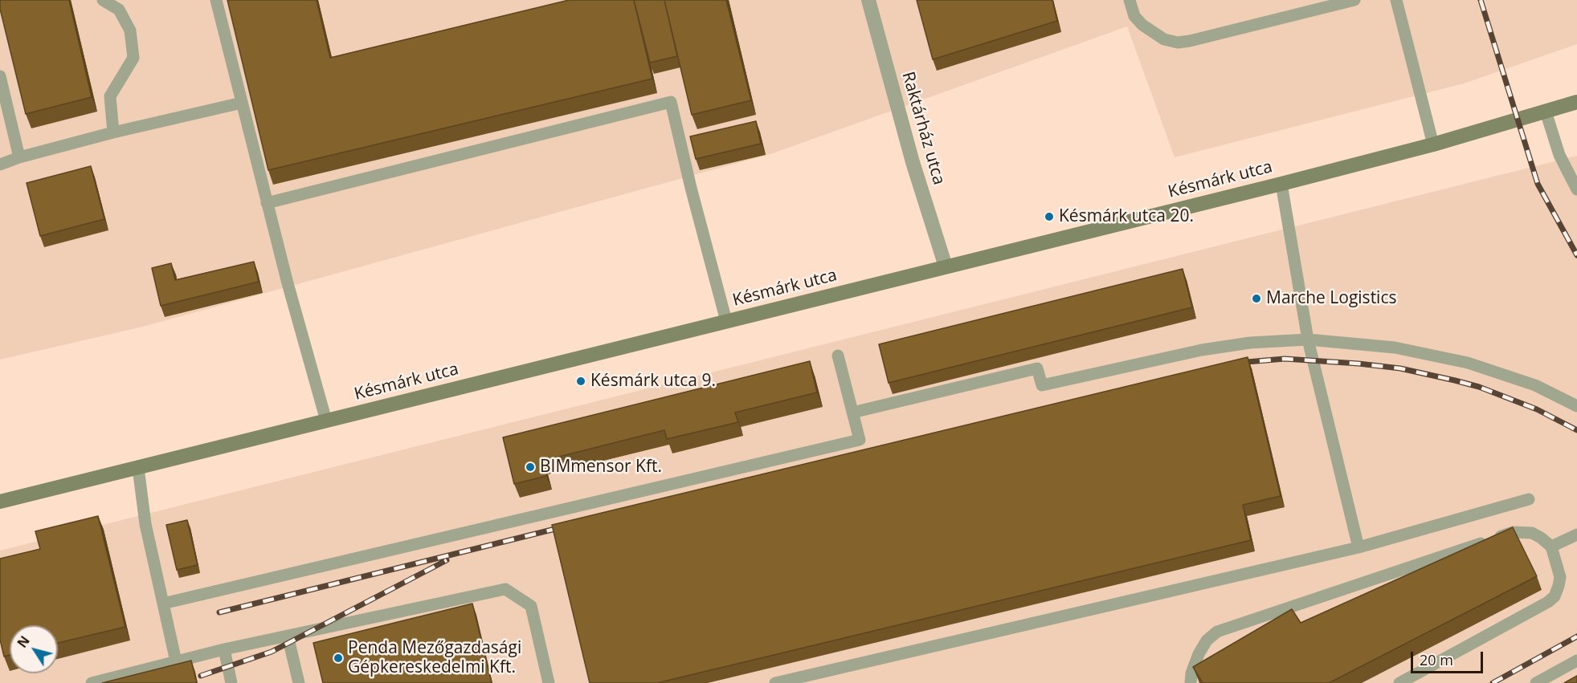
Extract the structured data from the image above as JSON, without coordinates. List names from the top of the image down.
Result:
{
  "streets": {
    "street": ["Raktárház utca", "Késmárk utca"]
  },
  "crossings": [
    ["Raktárház utca", "Késmárk utca"]
  ],
  "places": [
    "Késmárk utca 20.",
    "Marche Logistics",
    "Késmárk utca 9.",
    "BIMmensor Kft.",
    "Penda Mezőgazdasági Gépkereskedelmi Kft."
  ],
  "scale_bar": "20 m",
  "north": "top left"
}
